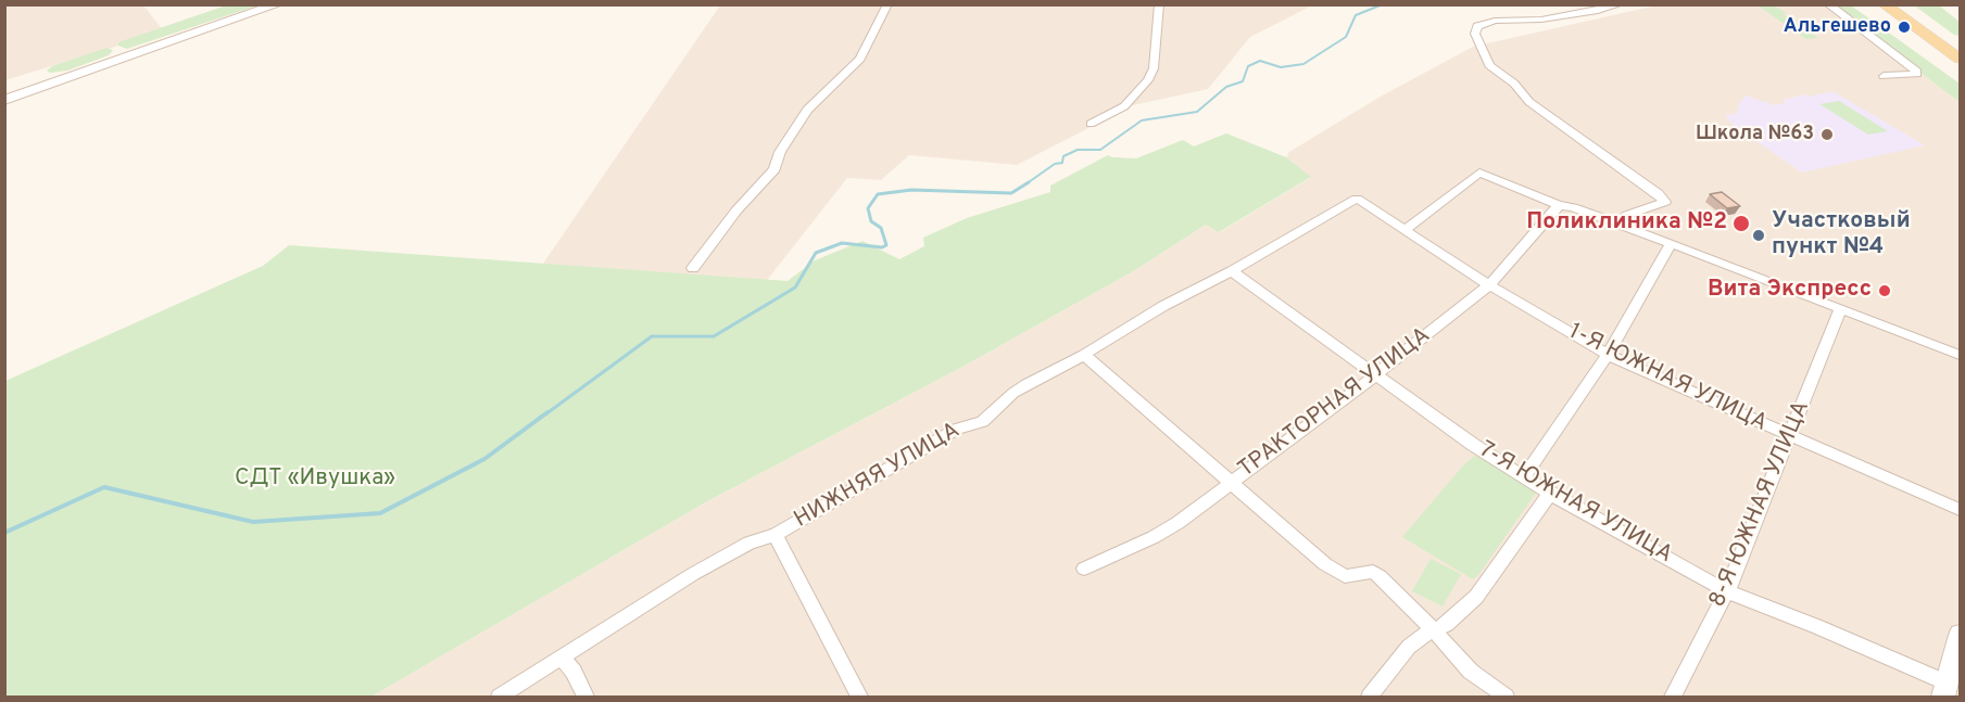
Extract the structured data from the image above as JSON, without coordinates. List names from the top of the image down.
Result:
{
  "streets": {
    "street": [
      "1-Я ЮЖНАЯ УЛИЦА",
      "ТРАКТОРНАЯ УЛИЦА",
      "НИЖНЯЯ УЛИЦА",
      "7-Я ЮЖНАЯ УЛИЦА",
      "8-Я ЮЖНАЯ УЛИЦА"
    ]
  },
  "crossings": [
    ["1-Я ЮЖНАЯ УЛИЦА", "ТРАКТОРНАЯ УЛИЦА"],
    ["1-Я ЮЖНАЯ УЛИЦА", "НИЖНЯЯ УЛИЦА"],
    ["1-Я ЮЖНАЯ УЛИЦА", "8-Я ЮЖНАЯ УЛИЦА"],
    ["ТРАКТОРНАЯ УЛИЦА", "7-Я ЮЖНАЯ УЛИЦА"],
    ["НИЖНЯЯ УЛИЦА", "7-Я ЮЖНАЯ УЛИЦА"],
    ["7-Я ЮЖНАЯ УЛИЦА", "8-Я ЮЖНАЯ УЛИЦА"]
  ],
  "parks": ["СДТ «Ивушка»"],
  "places": [
    "Альгешево",
    "Школа №63",
    "Поликлиника №2",
    "Участковый пункт №4",
    "Вита Экспресс"
  ]
}
